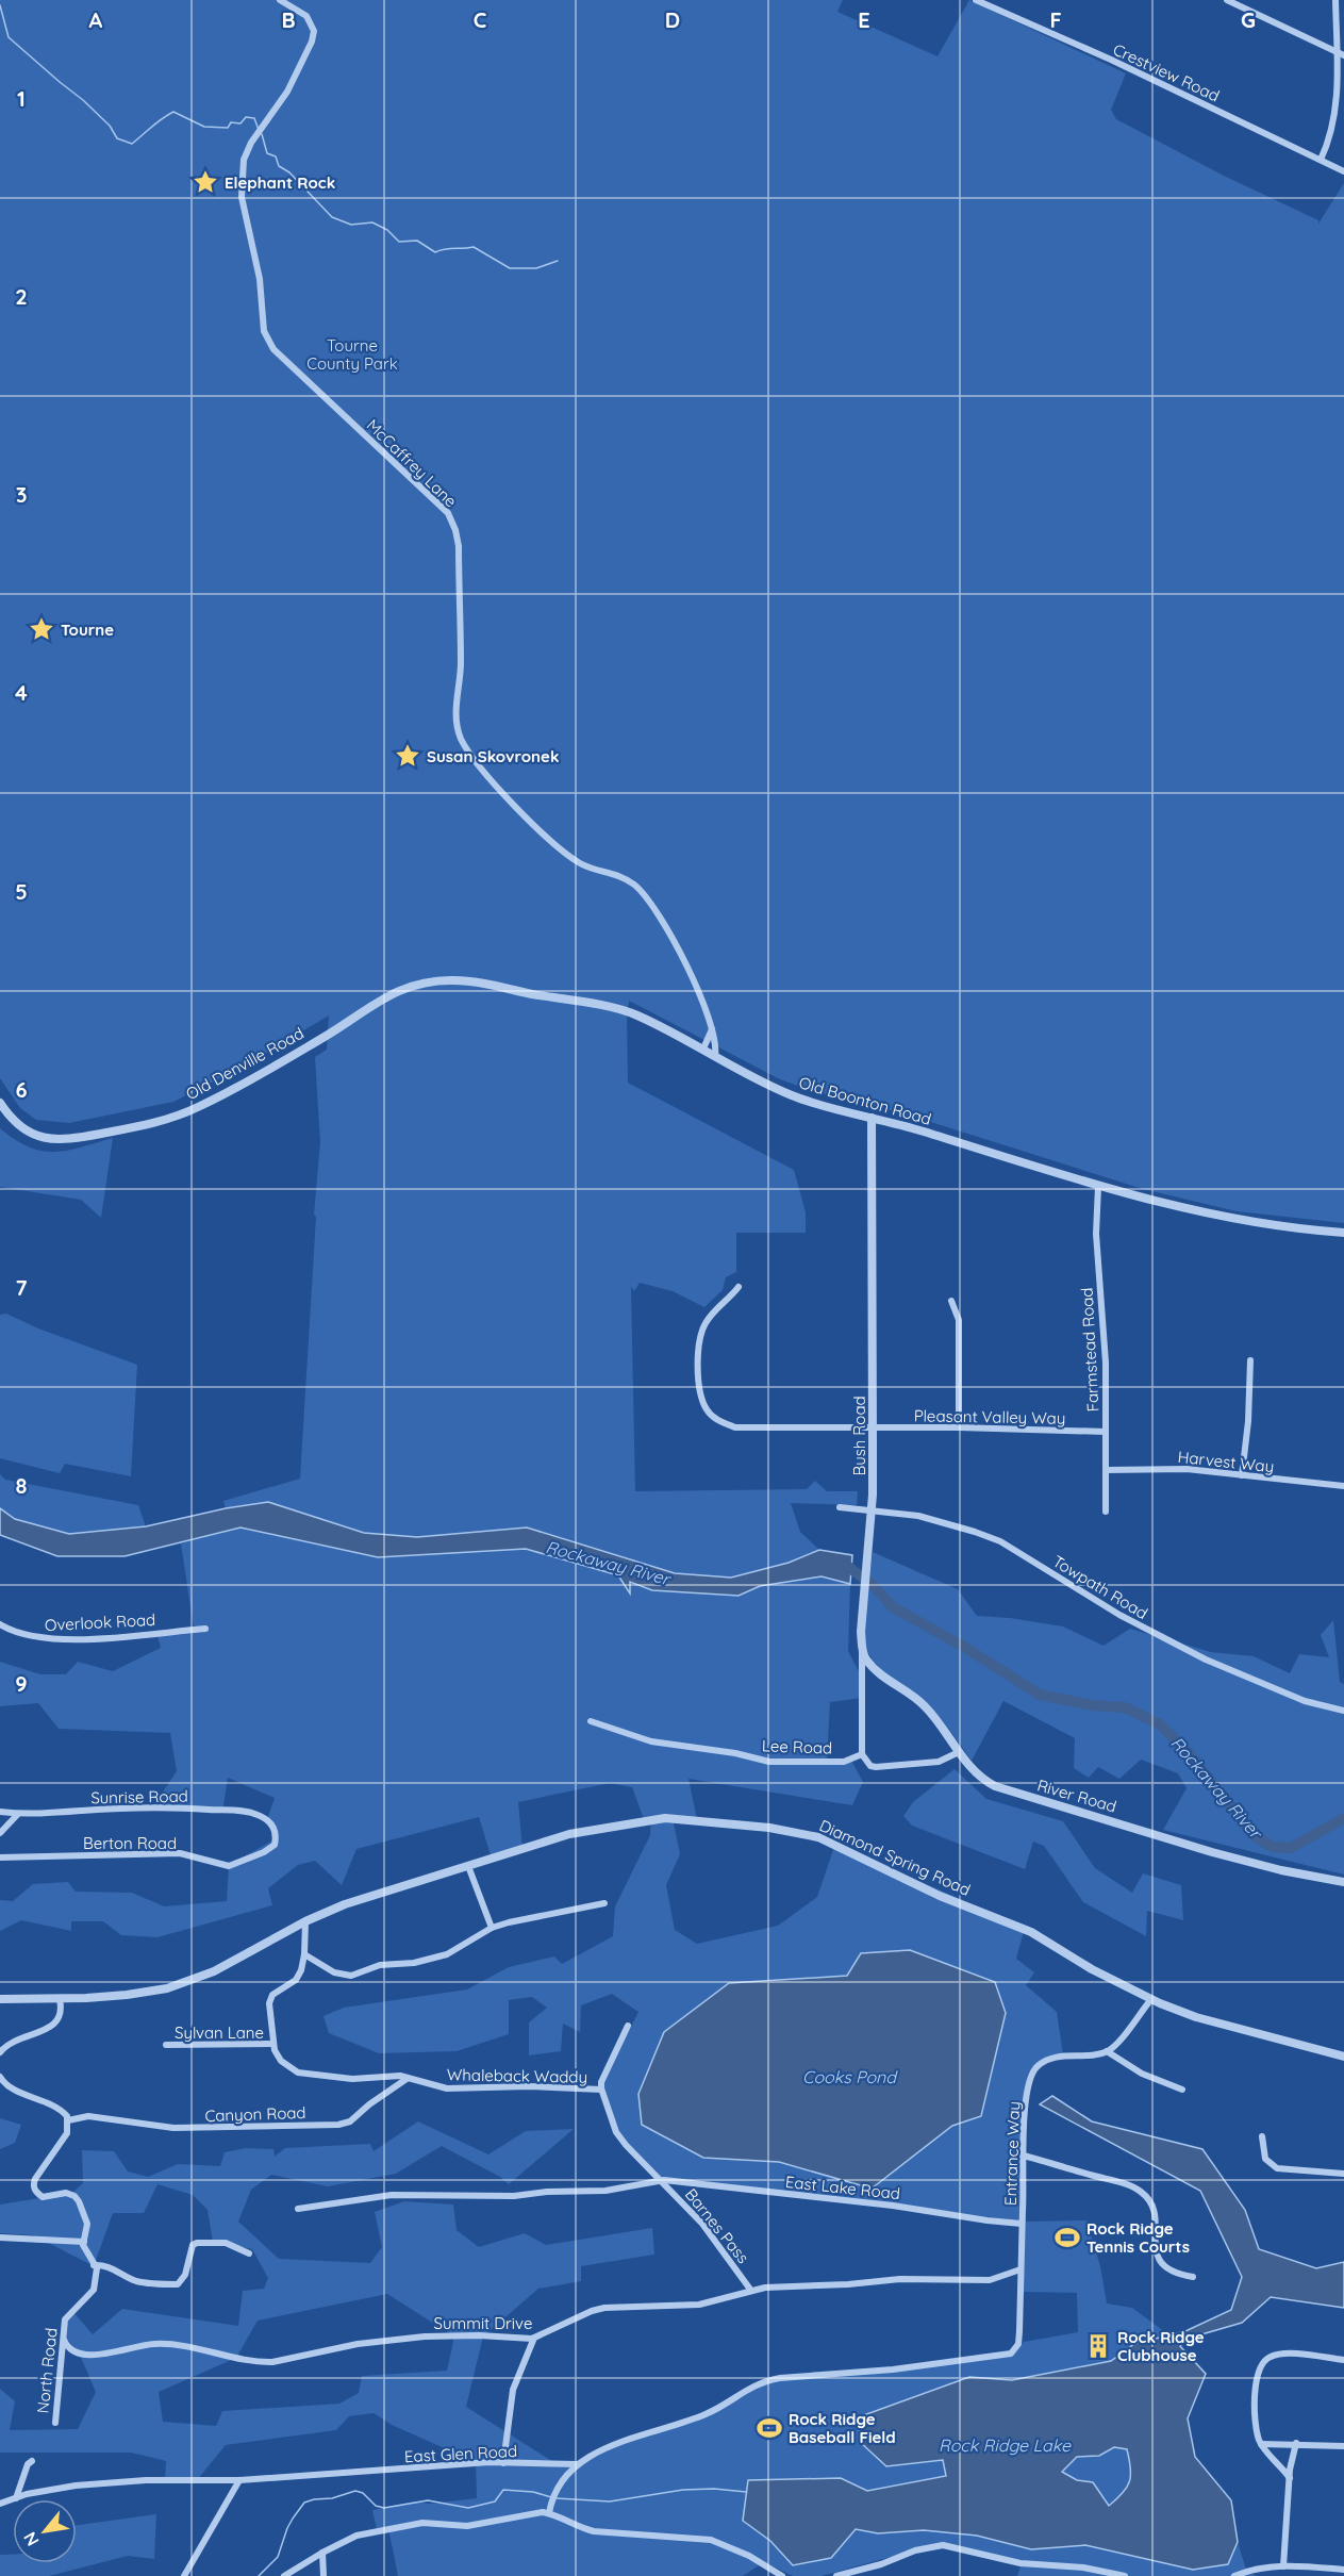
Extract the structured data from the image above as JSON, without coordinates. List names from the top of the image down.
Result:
{
  "streets": {
    "street": [
      "Crestview Road",
      "McCaffrey Lane",
      "Old Denville Road",
      "Old Boonton Road",
      "Farmstead Road",
      "Pleasant Valley Way",
      "Bush Road",
      "Harvest Way",
      "Towpath Road",
      "Overlook Road",
      "Lee Road",
      "River Road",
      "Sunrise Road",
      "Berton Road",
      "Diamond Spring Road",
      "Sylvan Lane",
      "Whaleback Waddy",
      "Canyon Road",
      "Entrance Way",
      "East Lake Road",
      "Barnes Pass",
      "Summit Drive",
      "North Road",
      "East Glen Road"
    ]
  },
  "crossings": [
    ["McCaffrey Lane", "Old Boonton Road"],
    ["Old Denville Road", "Old Boonton Road"],
    ["Old Boonton Road", "Farmstead Road"],
    ["Old Boonton Road", "Bush Road"],
    ["Farmstead Road", "Pleasant Valley Way"],
    ["Farmstead Road", "Harvest Way"],
    ["Pleasant Valley Way", "Bush Road"],
    ["Bush Road", "Towpath Road"],
    ["Bush Road", "Lee Road"],
    ["Bush Road", "River Road"],
    ["Sunrise Road", "Berton Road"],
    ["Whaleback Waddy", "Canyon Road"],
    ["Whaleback Waddy", "Barnes Pass"],
    ["Entrance Way", "East Lake Road"],
    ["Entrance Way", "Summit Drive"],
    ["Entrance Way", "East Glen Road"],
    ["East Lake Road", "Barnes Pass"],
    ["Barnes Pass", "Summit Drive"],
    ["Summit Drive", "North Road"]
  ],
  "water": ["Rockaway River", "Cooks Pond", "Rock Ridge Lake"],
  "parks": ["Tourne County Park"],
  "places": {
    "place": ["Elephant Rock", "Tourne", "Susan Skovronek"],
    "sports": ["Rock Ridge Tennis Courts", "Rock Ridge Baseball Field"],
    "building": ["Rock Ridge Clubhouse"]
  },
  "north": "bottom left",
  "grid": {
    "columns": [
      "A",
      "B",
      "C",
      "D",
      "E",
      "F",
      "G"
    ],
    "rows": [
      "1",
      "2",
      "3",
      "4",
      "5",
      "6",
      "7",
      "8",
      "9"
    ]
  }
}
